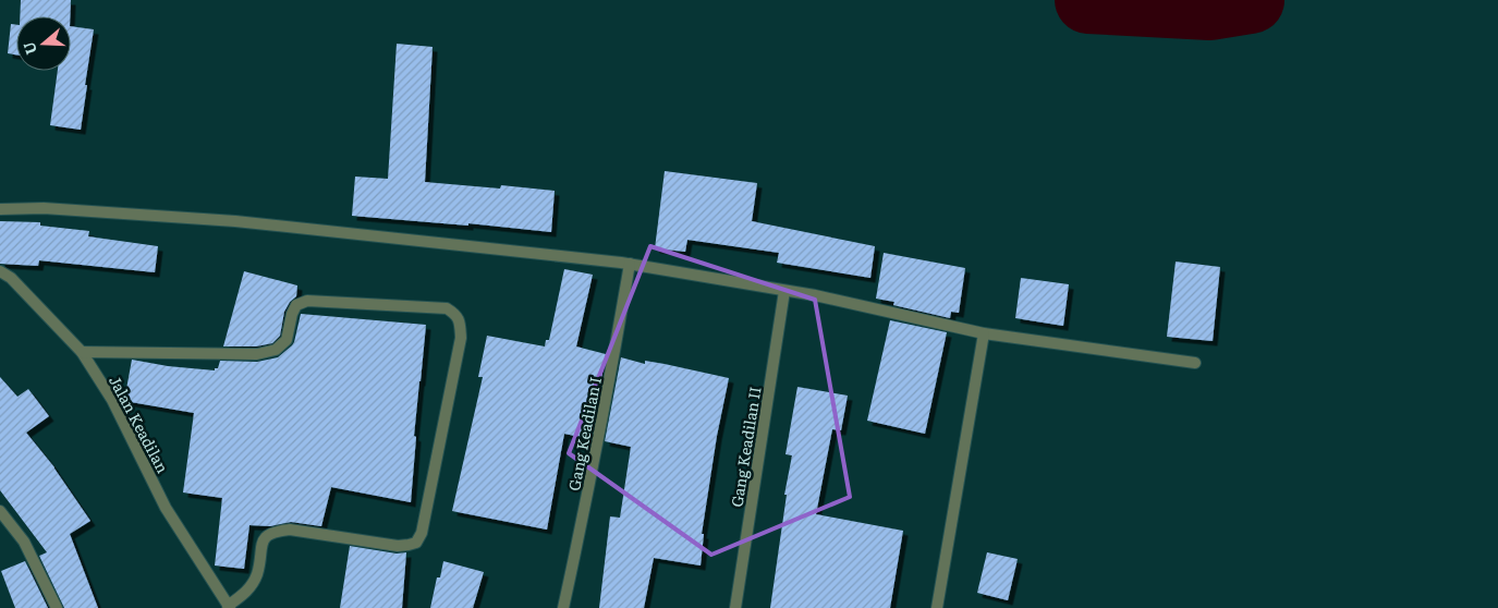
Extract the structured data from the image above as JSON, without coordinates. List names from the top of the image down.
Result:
{
  "streets": {
    "street": ["Jalan Keadilan", "Gang Keadilan I", "Gang Keadilan II"]
  },
  "north": "left"
}
